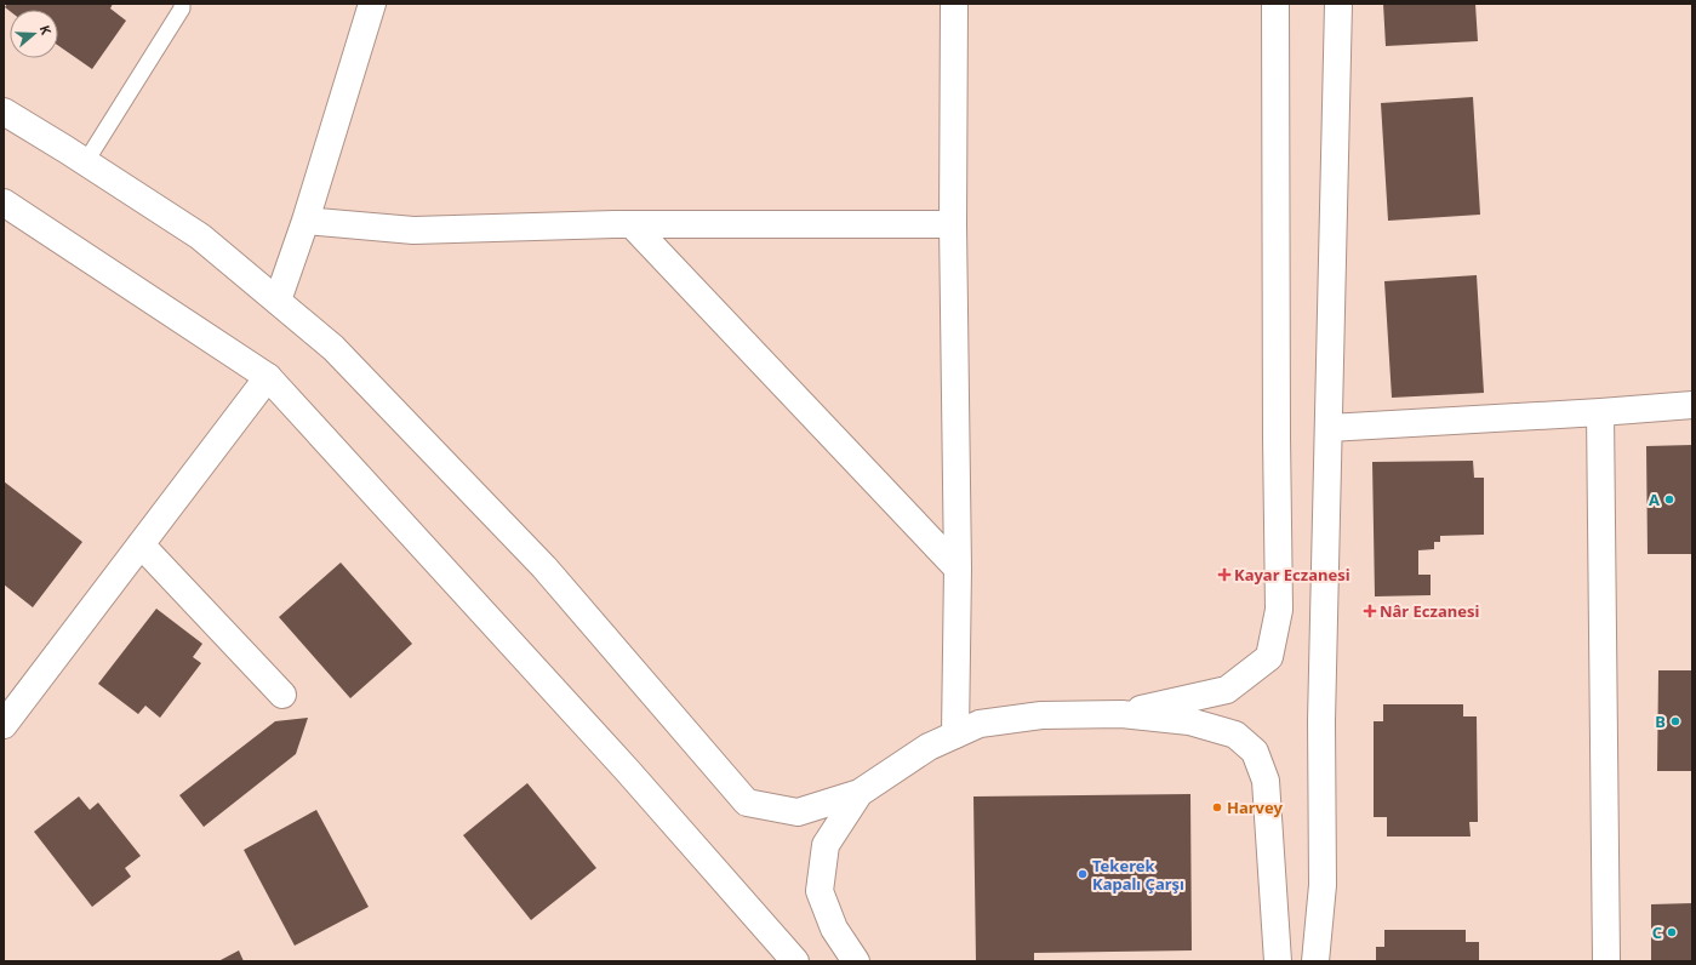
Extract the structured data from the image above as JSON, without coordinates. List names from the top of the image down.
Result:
{
  "places": {
    "other": [
      "A",
      "B",
      "Harvey",
      "Tekerek Kapalı Çarşı",
      "C"
    ],
    "health": ["Kayar Eczanesi", "Nâr Eczanesi"]
  },
  "north": "right"
}
